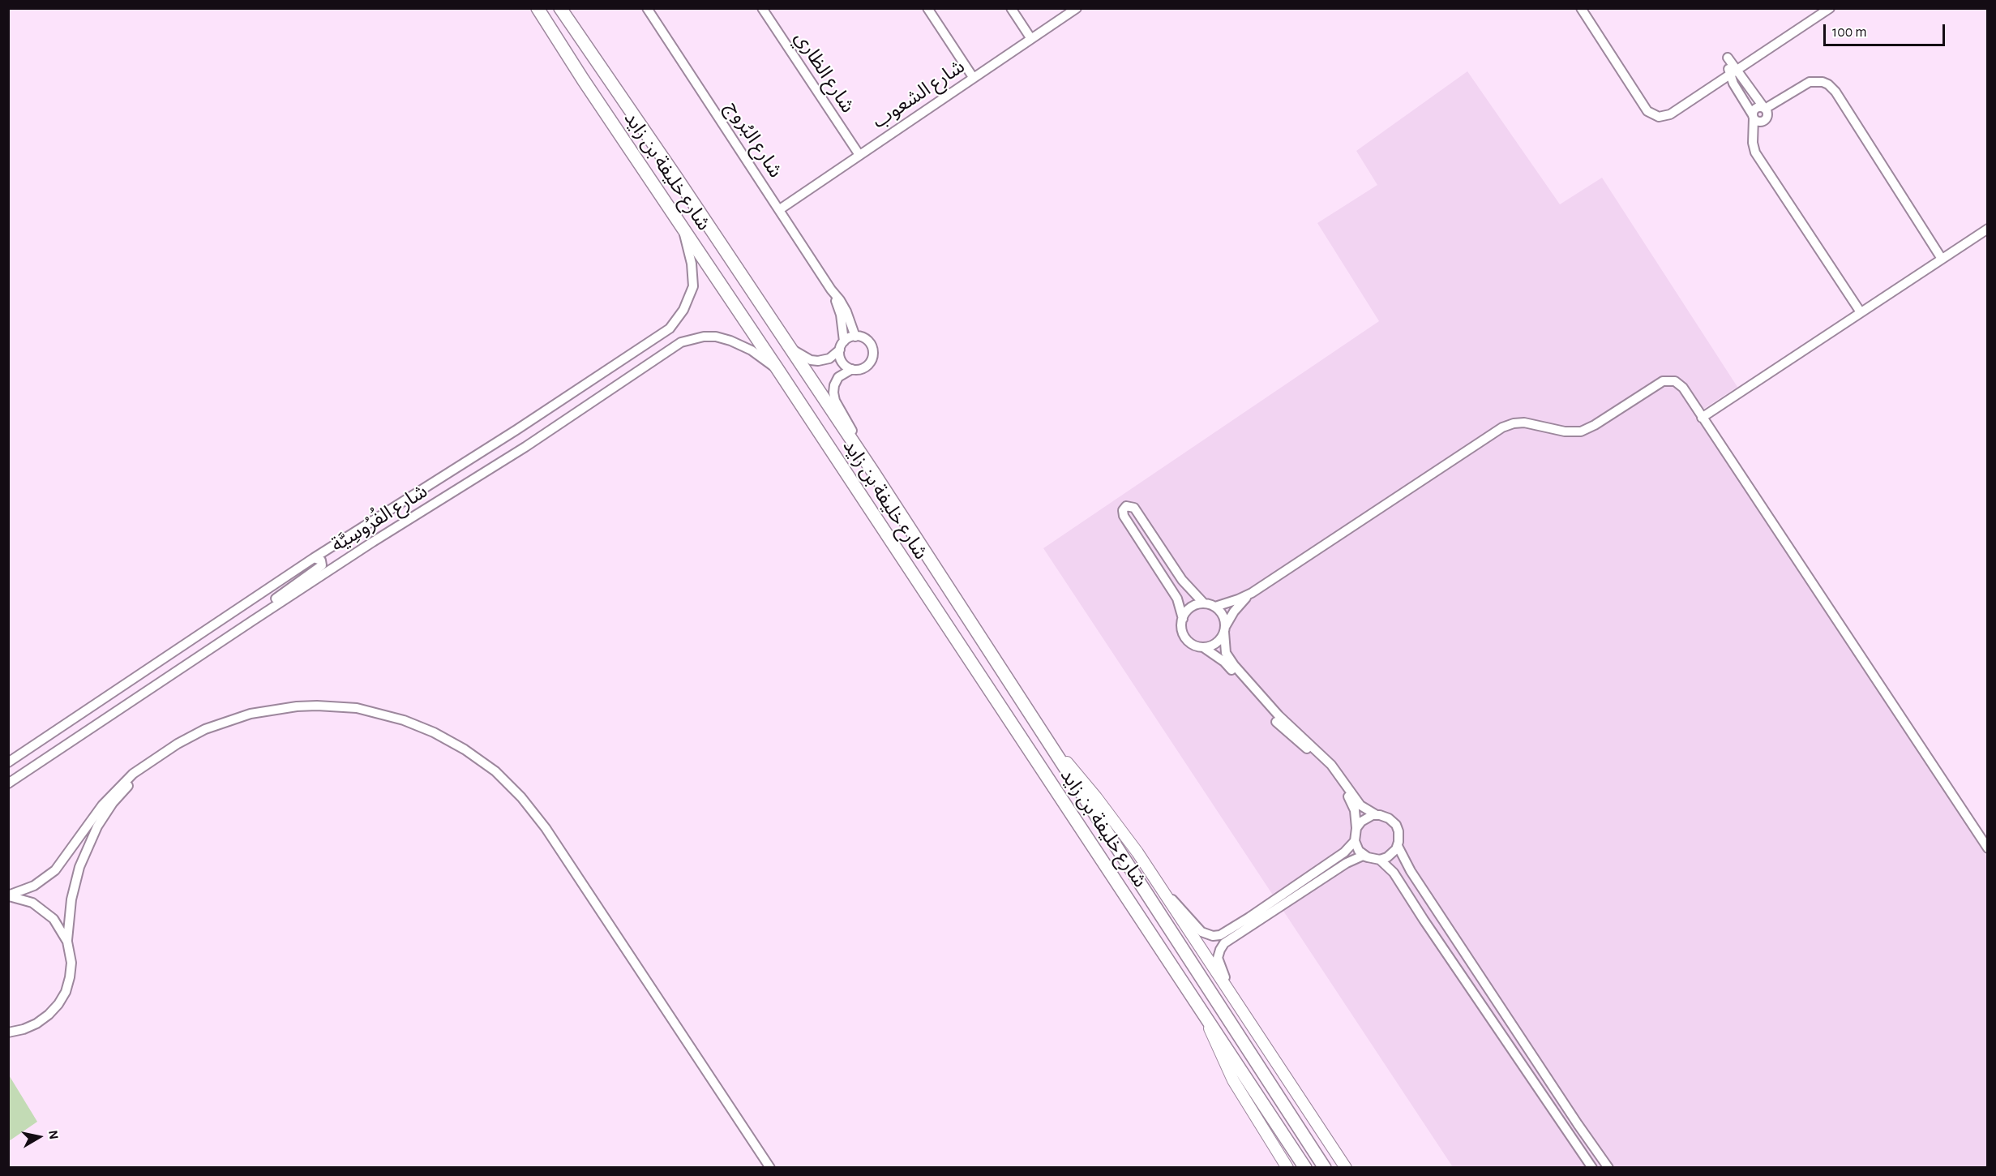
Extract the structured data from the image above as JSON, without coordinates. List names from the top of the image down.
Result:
{
  "streets": {
    "highway": ["شارع خليفة بن زايد"],
    "street": [
      "شارع الظاري",
      "شارع الشعوب",
      "شارع البُروج",
      "شارع الفُرُوسِيَّة"
    ]
  },
  "crossings": [
    ["شارع الظاري", "شارع الشعوب"],
    ["شارع الشعوب", "شارع البُروج"],
    ["شارع خليفة بن زايد", "شارع الفُرُوسِيَّة"]
  ],
  "scale_bar": "100 m",
  "north": "right"
}
